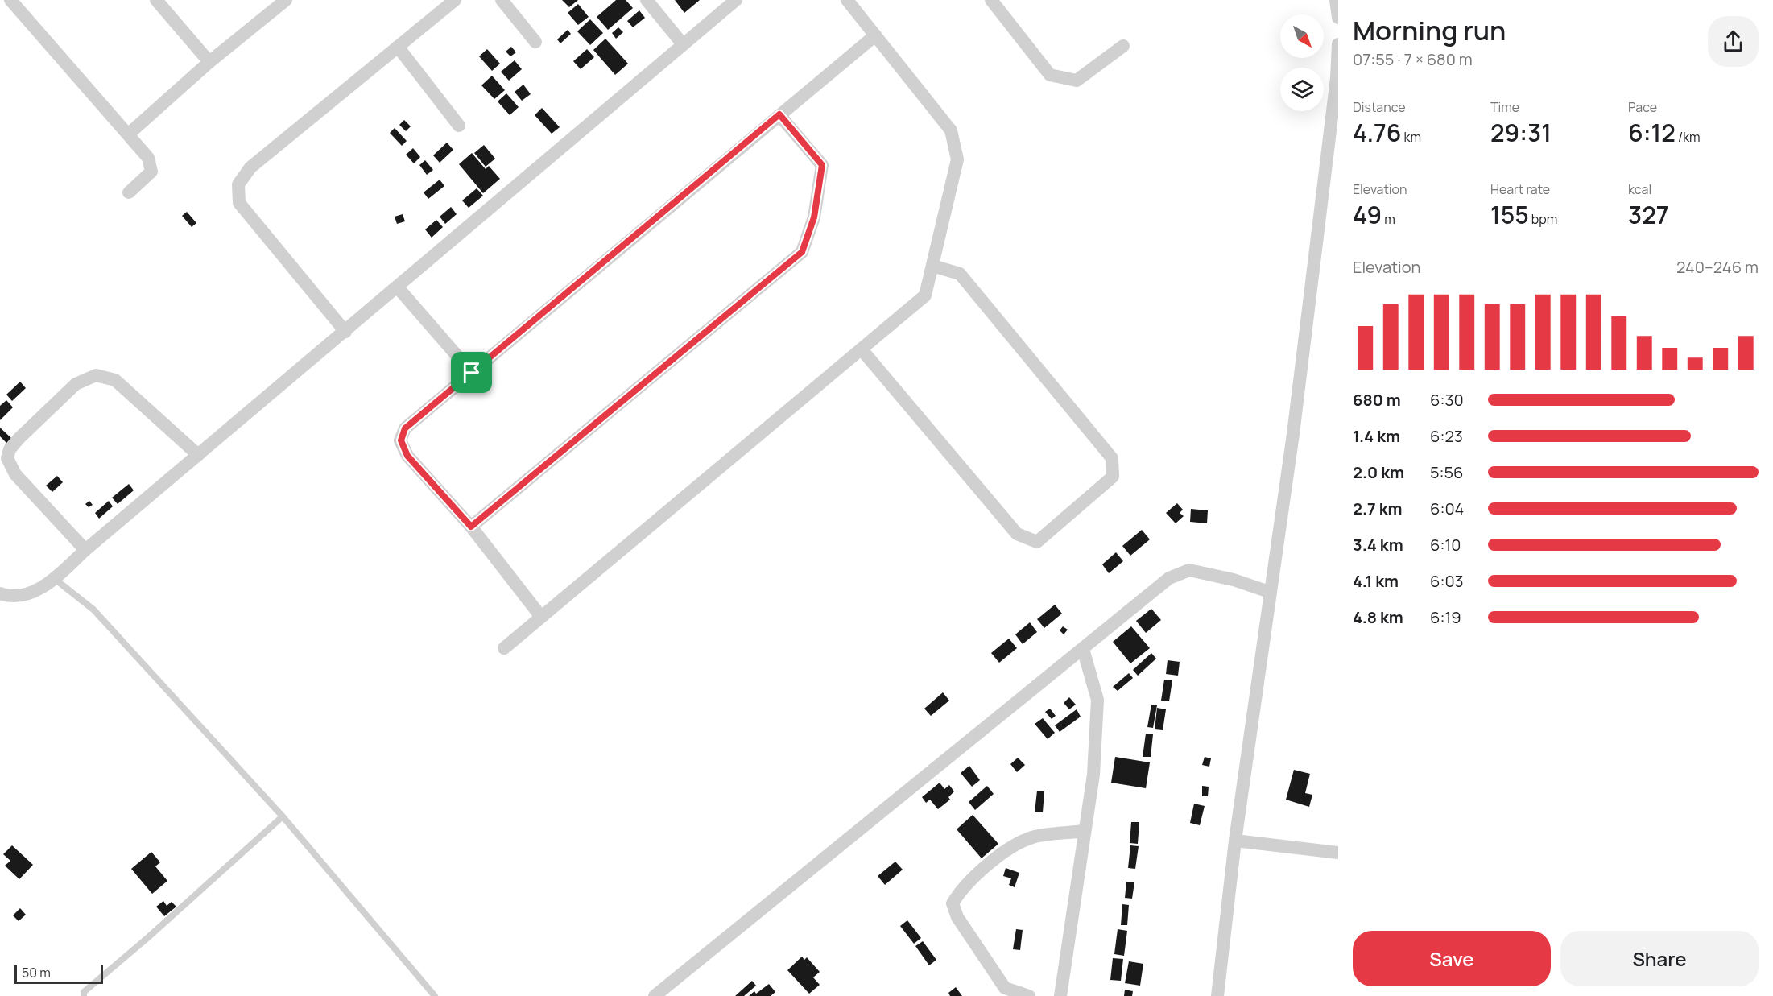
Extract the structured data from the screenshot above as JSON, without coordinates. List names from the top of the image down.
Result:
{
  "scale_bar": "50 m",
  "north": "bottom right",
  "page": {
    "heading": ["Morning run", "07:55 · 7 × 680 m"],
    "stats": [
      ["Distance", "4.76 km"],
      ["Time", "29:31"],
      ["Pace", "6:12 /km"],
      ["Elevation", "49 m"],
      ["Heart rate", "155 bpm"],
      ["kcal", "327"]
    ],
    "chart": ["Elevation", "240–246 m"],
    "list": [
      {
        "name": "680 m",
        "note": "6:30"
      },
      {
        "name": "1.4 km",
        "note": "6:23"
      },
      {
        "name": "2.0 km",
        "note": "5:56"
      },
      {
        "name": "2.7 km",
        "note": "6:04"
      },
      {
        "name": "3.4 km",
        "note": "6:10"
      },
      {
        "name": "4.1 km",
        "note": "6:03"
      },
      {
        "name": "4.8 km",
        "note": "6:19"
      }
    ],
    "buttons": ["Save", "Share"],
    "scale": "50 m"
  }
}
